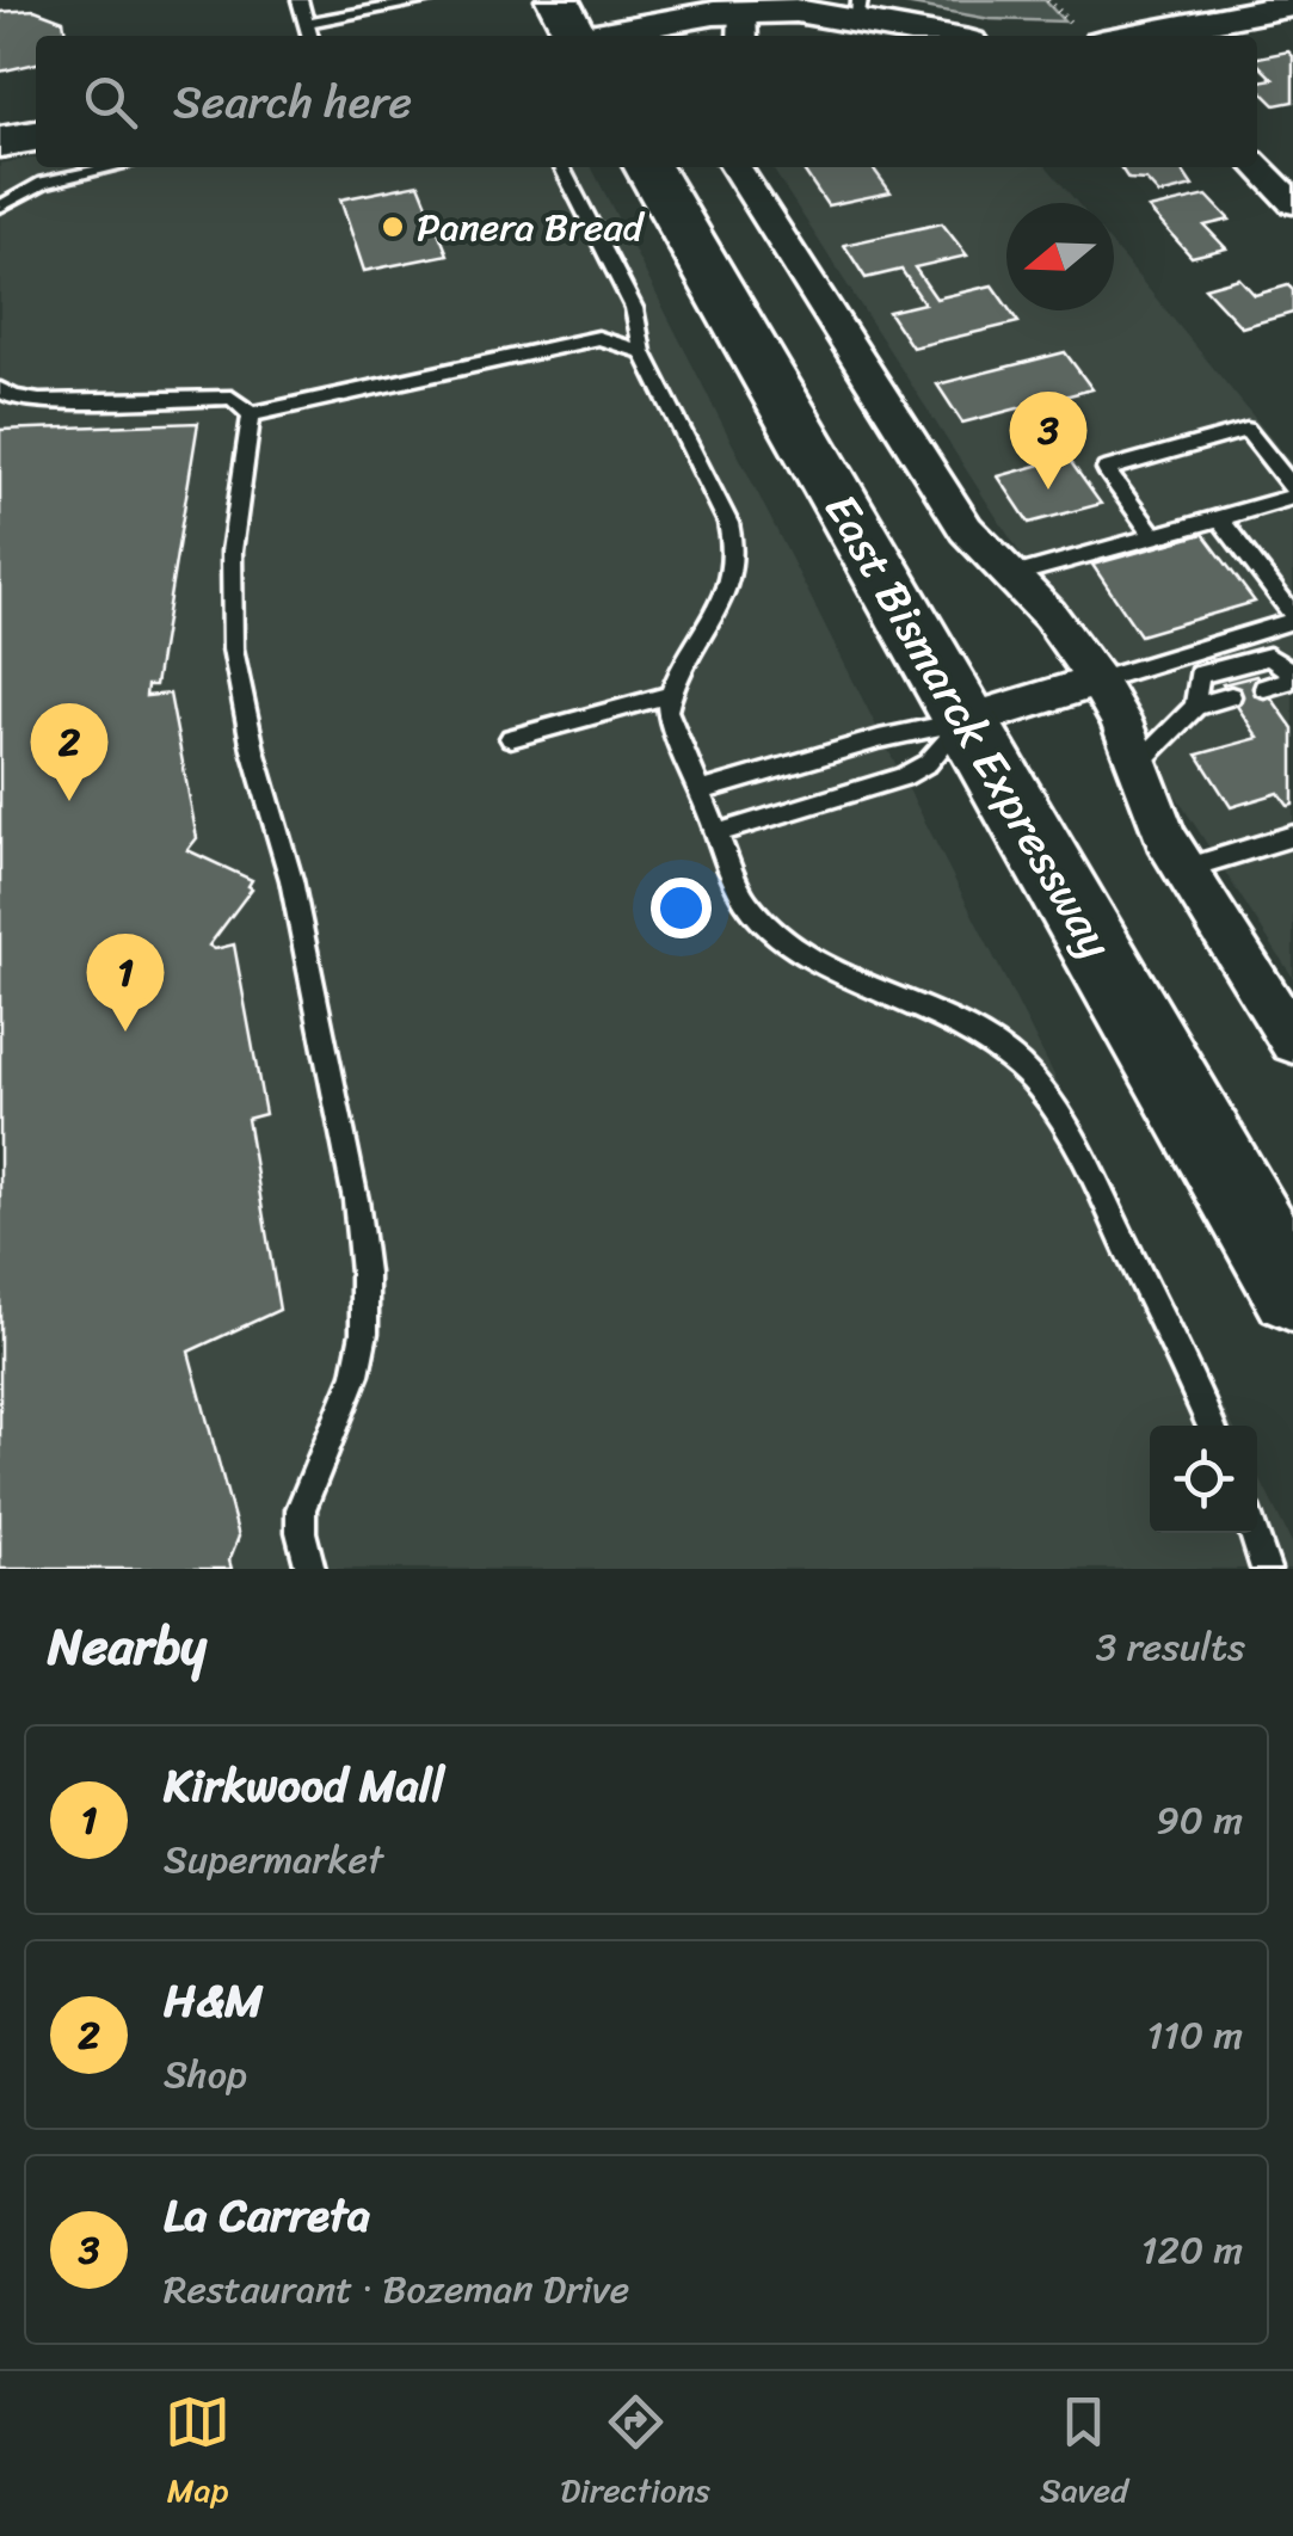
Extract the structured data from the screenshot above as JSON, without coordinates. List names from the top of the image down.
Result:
{
  "streets": {
    "main road": ["East Bismarck Expressway"]
  },
  "places": ["Panera Bread"],
  "north": "left",
  "page": {
    "search": "Search here",
    "pins": ["3", "2", "1"],
    "heading": ["Nearby", "3 results"],
    "list": [
      {
        "mark": "1",
        "name": "Kirkwood Mall",
        "note": "Supermarket",
        "value": "90 m"
      },
      {
        "mark": "2",
        "name": "H&M",
        "note": "Shop",
        "value": "110 m"
      },
      {
        "mark": "3",
        "name": "La Carreta",
        "note": "Restaurant · Bozeman Drive",
        "value": "120 m"
      }
    ],
    "nav": ["Map", "Directions", "Saved"]
  }
}
